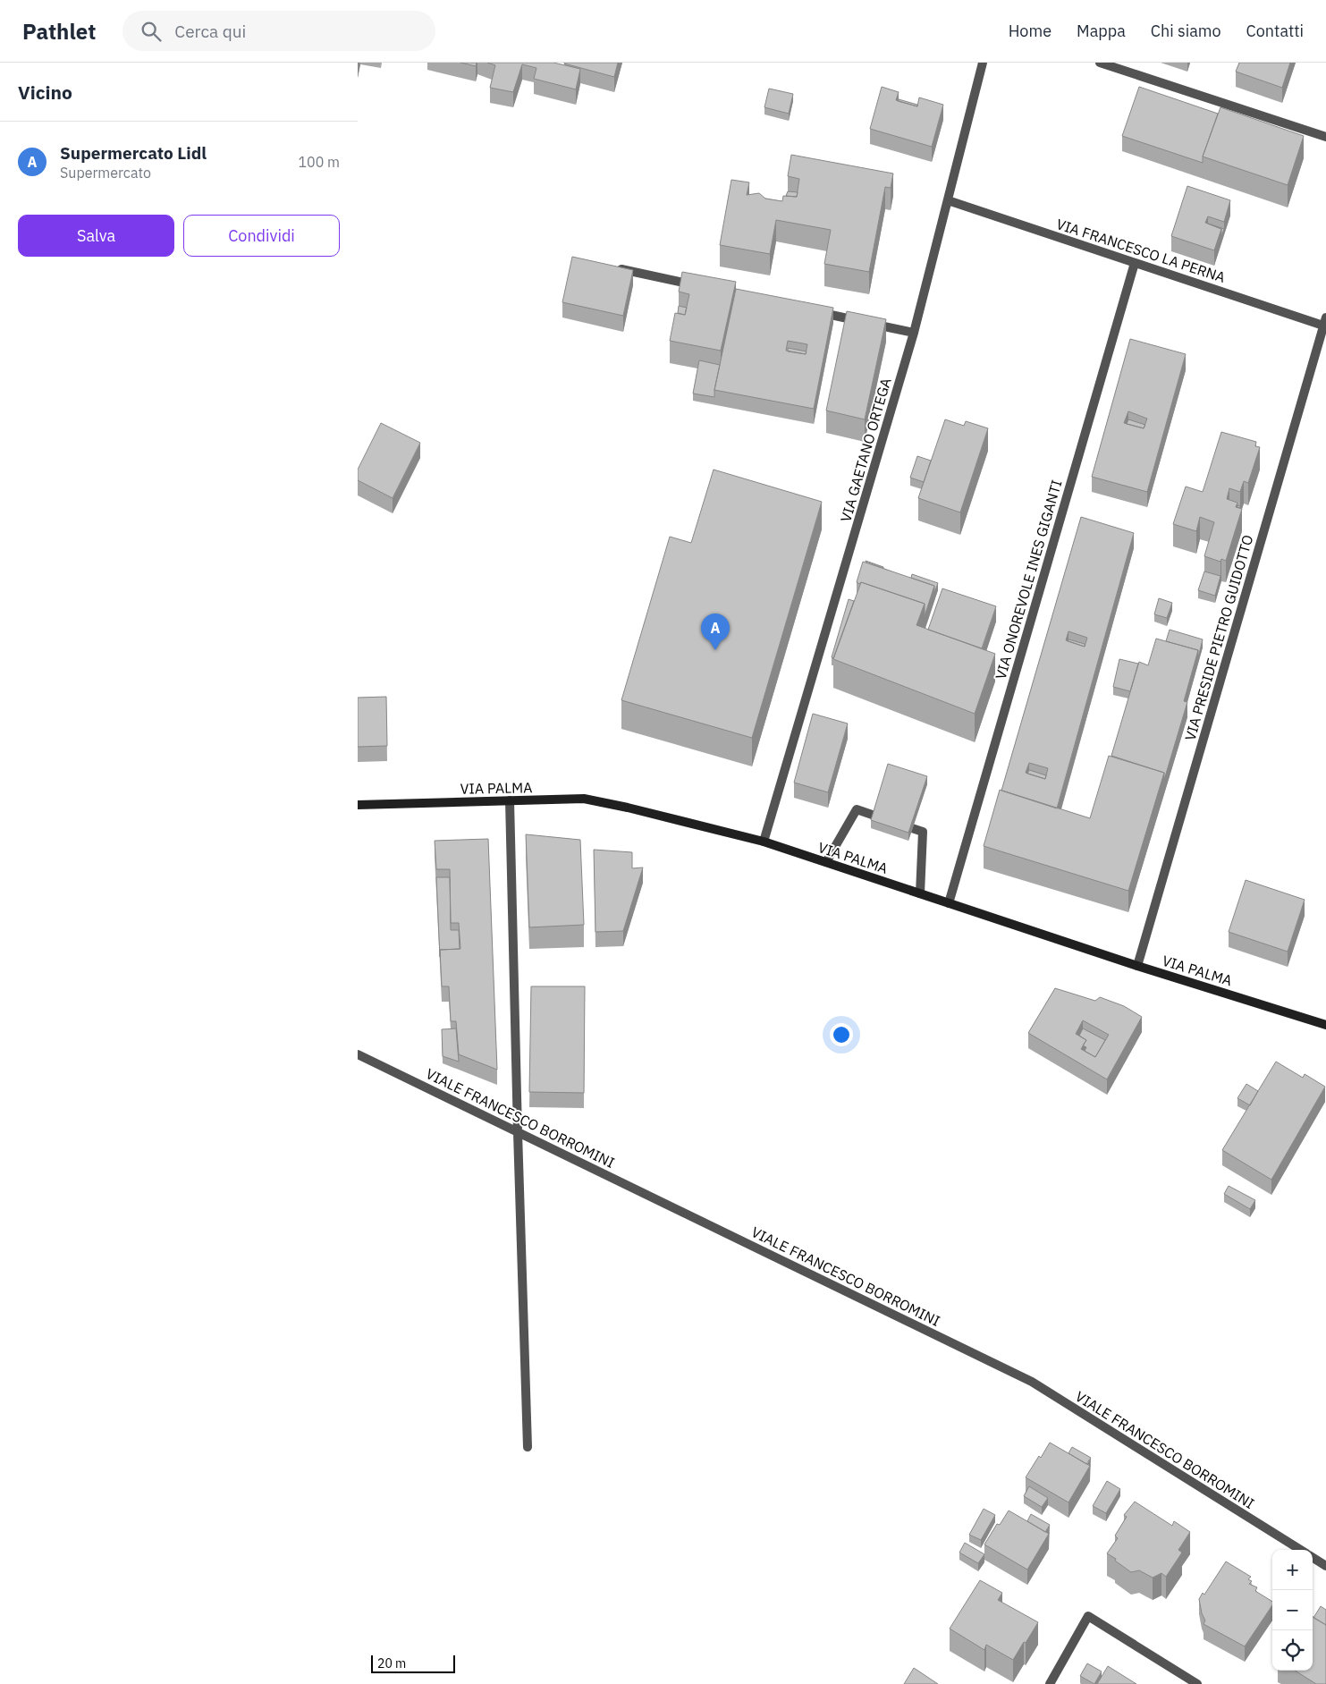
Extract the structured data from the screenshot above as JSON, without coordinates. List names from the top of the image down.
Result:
{
  "streets": {
    "main road": ["VIA PALMA"],
    "street": [
      "VIA FRANCESCO LA PERNA",
      "VIA GAETANO ORTEGA",
      "VIA ONOREVOLE INES GIGANTI",
      "VIA PRESIDE PIETRO GUIDOTTO",
      "VIALE FRANCESCO BORROMINI"
    ]
  },
  "crossings": [
    ["VIA FRANCESCO LA PERNA", "VIA GAETANO ORTEGA"],
    ["VIA FRANCESCO LA PERNA", "VIA ONOREVOLE INES GIGANTI"],
    ["VIA FRANCESCO LA PERNA", "VIA PRESIDE PIETRO GUIDOTTO"],
    ["VIA GAETANO ORTEGA", "VIA PALMA"],
    ["VIA ONOREVOLE INES GIGANTI", "VIA PALMA"],
    ["VIA PRESIDE PIETRO GUIDOTTO", "VIA PALMA"]
  ],
  "scale_bar": "20 m",
  "page": {
    "header": "Pathlet",
    "search": "Cerca qui",
    "nav": [
      "Home",
      "Mappa",
      "Chi siamo",
      "Contatti"
    ],
    "heading": "Vicino",
    "list": [
      {
        "mark": "A",
        "name": "Supermercato Lidl",
        "note": "Supermercato",
        "value": "100 m"
      }
    ],
    "buttons": ["Salva", "Condividi"],
    "pins": "A",
    "map_buttons": ["+", "−"],
    "scale": "20 m"
  }
}
